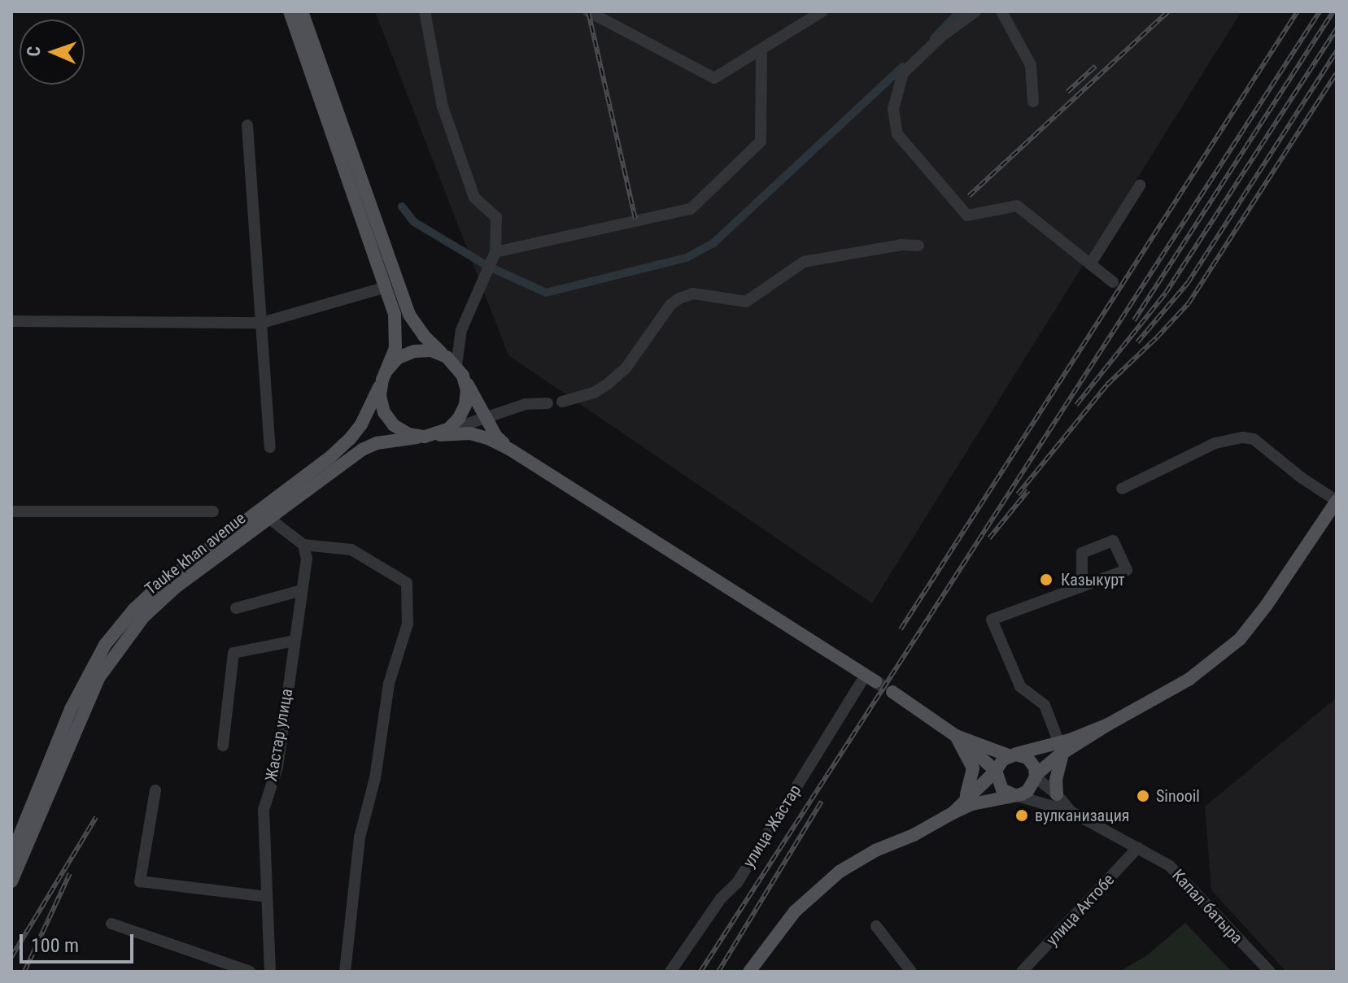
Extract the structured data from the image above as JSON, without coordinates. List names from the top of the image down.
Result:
{
  "streets": {
    "main road": ["Tauke khan avenue"],
    "street": [
      "Жастар улица",
      "улица Жастар",
      "Капал батыра",
      "улица Актобе"
    ]
  },
  "crossings": [
    ["Капал батыра", "улица Актобе"]
  ],
  "places": ["Казыкурт", "Sinooil", "вулканизация"],
  "scale_bar": "100 m",
  "north": "left"
}
